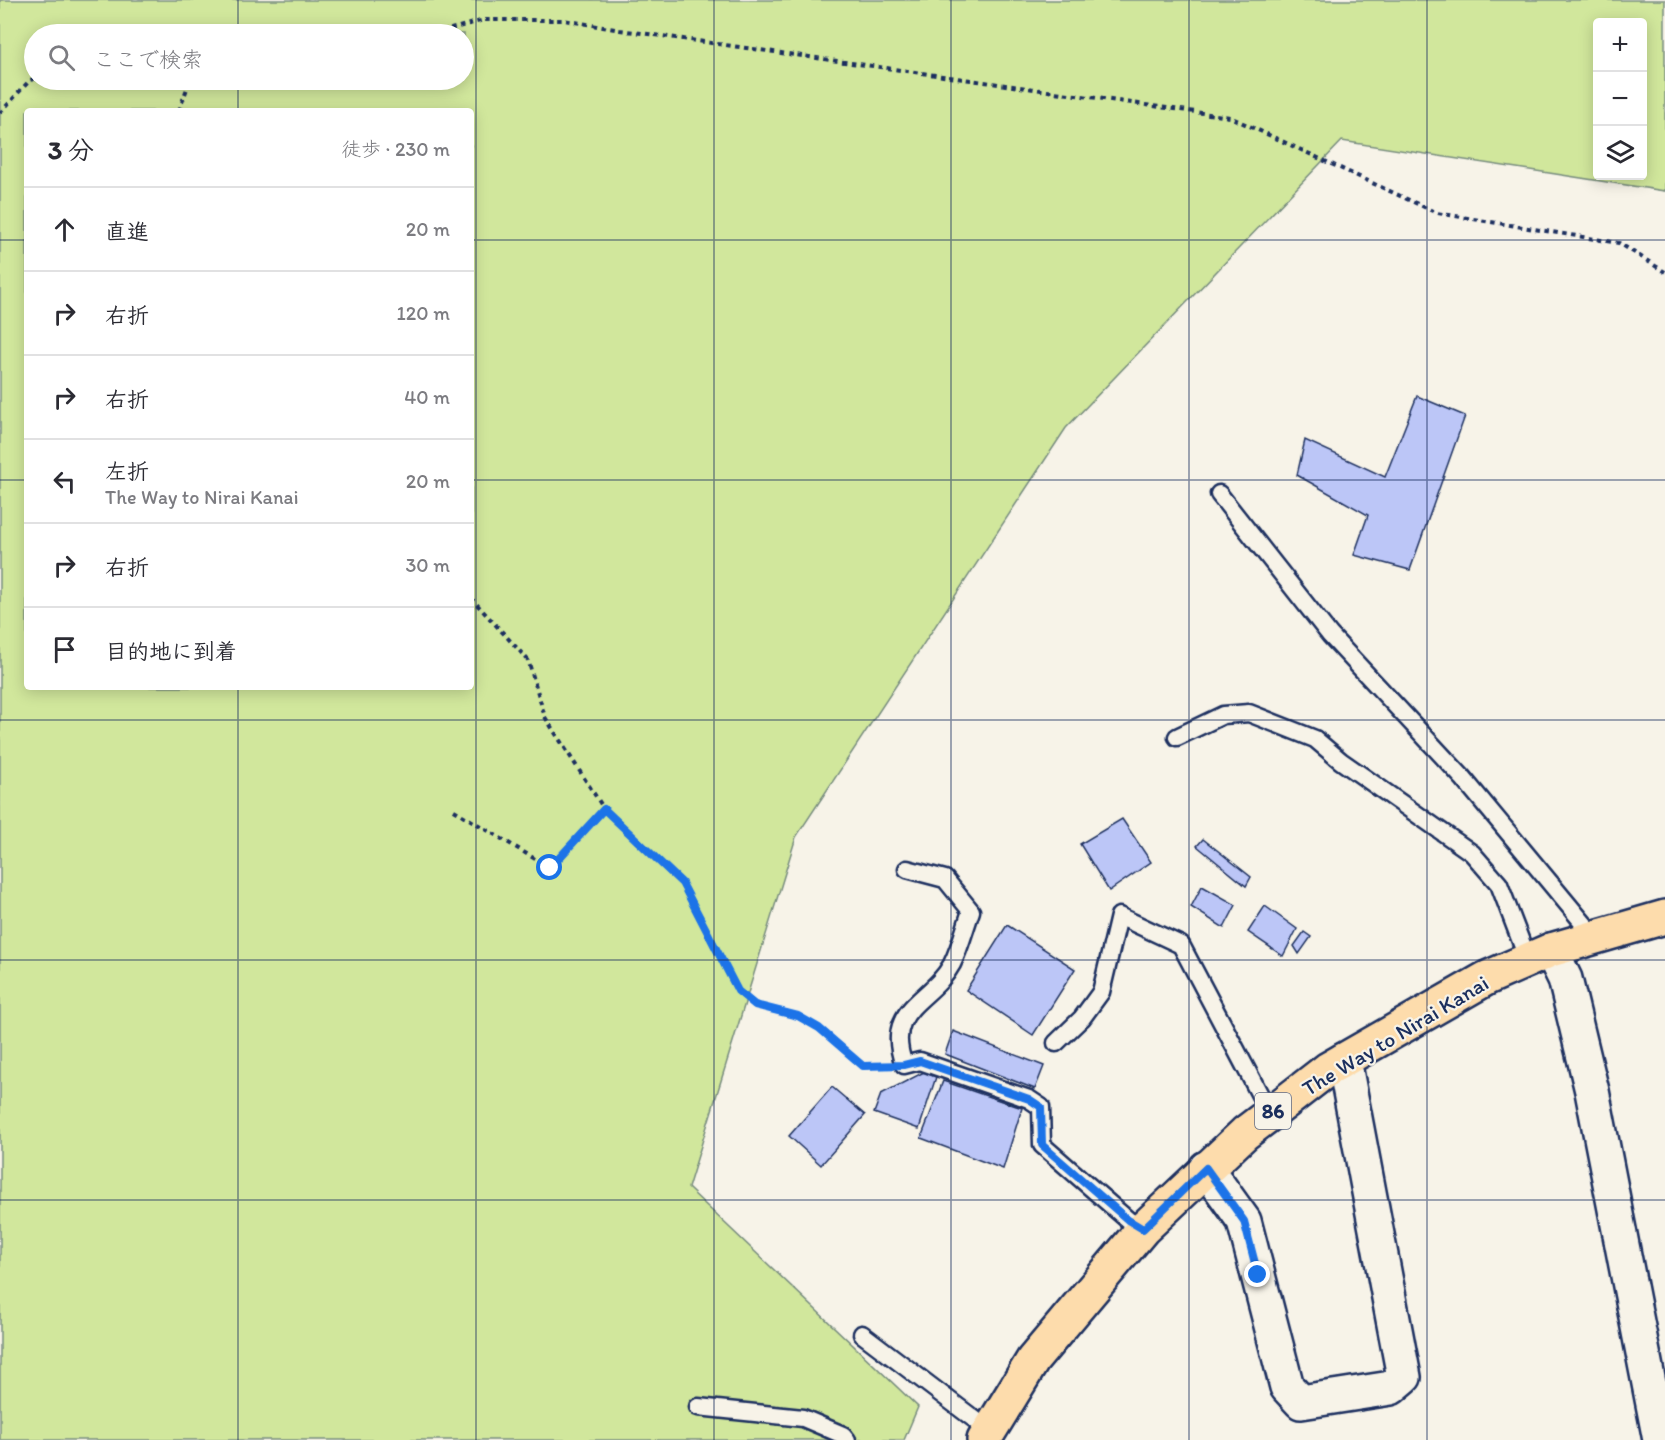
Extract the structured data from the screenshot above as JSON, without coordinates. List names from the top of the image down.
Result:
{
  "streets": {
    "main road": ["The Way to Nirai Kanai", "86"]
  },
  "page": {
    "map_buttons": ["+", "−"],
    "search": "ここで検索",
    "heading": ["3 分", "徒歩 · 230 m"],
    "list": [
      ["直進", "20 m"],
      ["右折", "120 m"],
      ["右折", "40 m"],
      ["左折", "The Way to Nirai Kanai", "20 m"],
      ["右折", "30 m"],
      "目的地に到着"
    ]
  }
}
